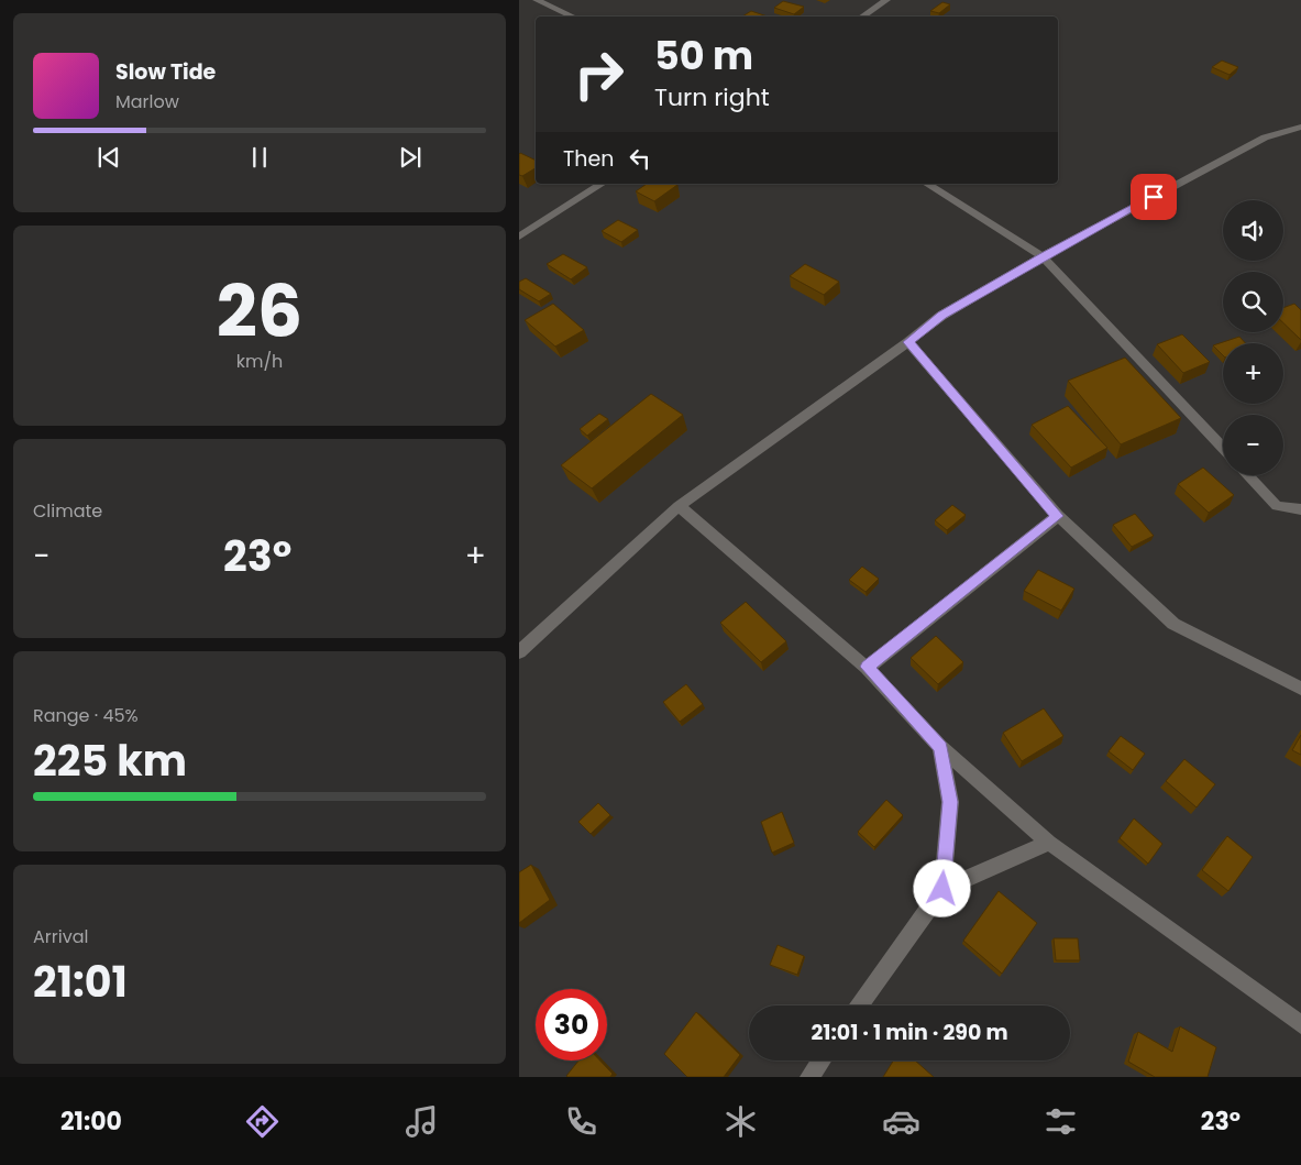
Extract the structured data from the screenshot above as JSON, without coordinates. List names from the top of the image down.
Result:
{
  "page": {
    "turn": ["50 m", "Turn right"],
    "song": ["Slow Tide", "Marlow"],
    "then": "Then",
    "map_buttons": ["+", "−"],
    "tile": [
      ["26", "km/h"],
      "Climate",
      ["Range · 45%", "225 km"],
      ["Arrival", "21:01"]
    ],
    "heat": ["−", "23°", "+"],
    "limit": "30",
    "trip": "21:01 · 1 min · 290 m",
    "tabs": ["21:00", "23°"]
  }
}
